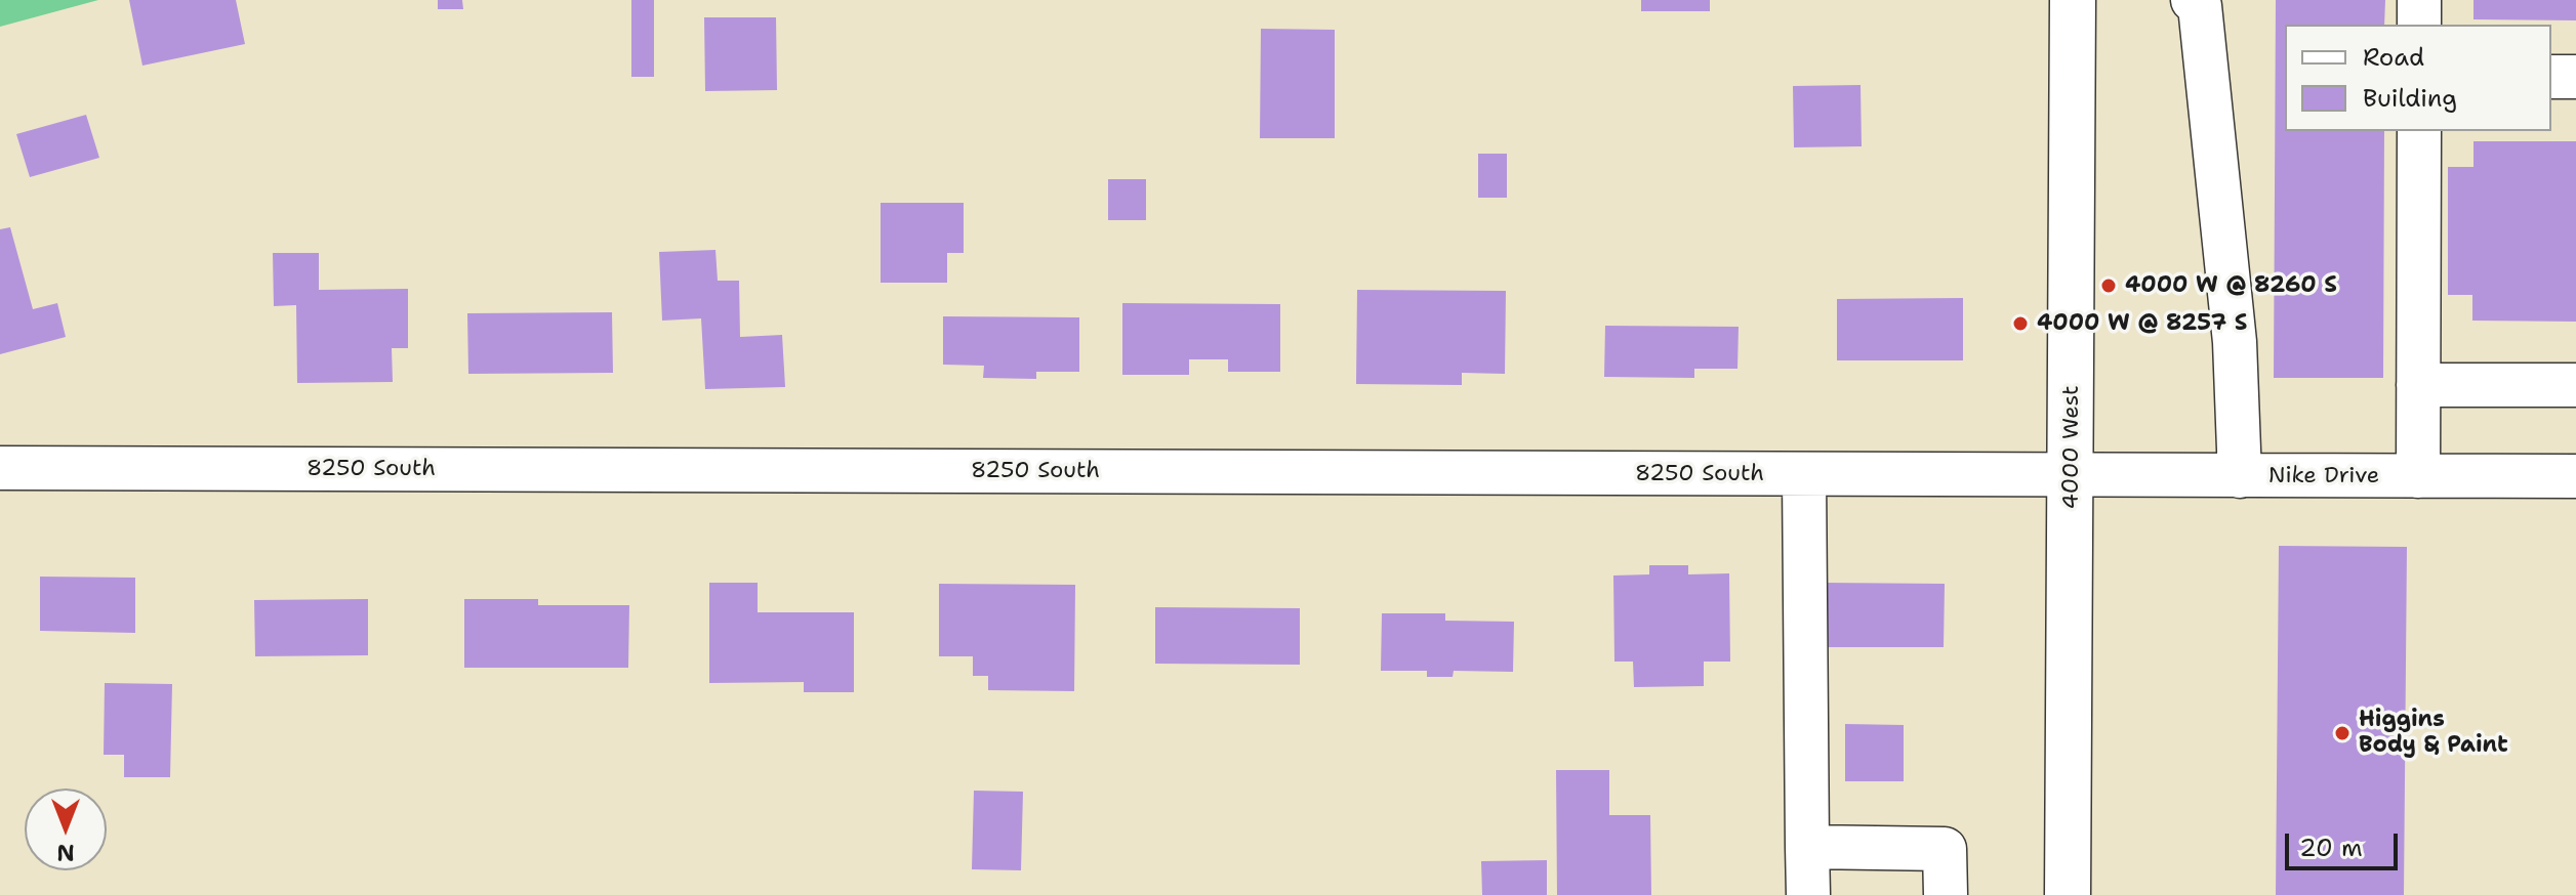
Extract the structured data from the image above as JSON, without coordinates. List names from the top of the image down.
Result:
{
  "streets": {
    "main road": ["4000 West"],
    "street": ["8250 South", "Nike Drive"]
  },
  "crossings": [
    ["4000 West", "8250 South"],
    ["4000 West", "Nike Drive"],
    ["8250 South", "Nike Drive"]
  ],
  "places": ["4000 W @ 8260 S", "4000 W @ 8257 S", "Higgins Body & Paint"],
  "legend": ["Road", "Building"],
  "scale_bar": "20 m",
  "north": "bottom"
}
